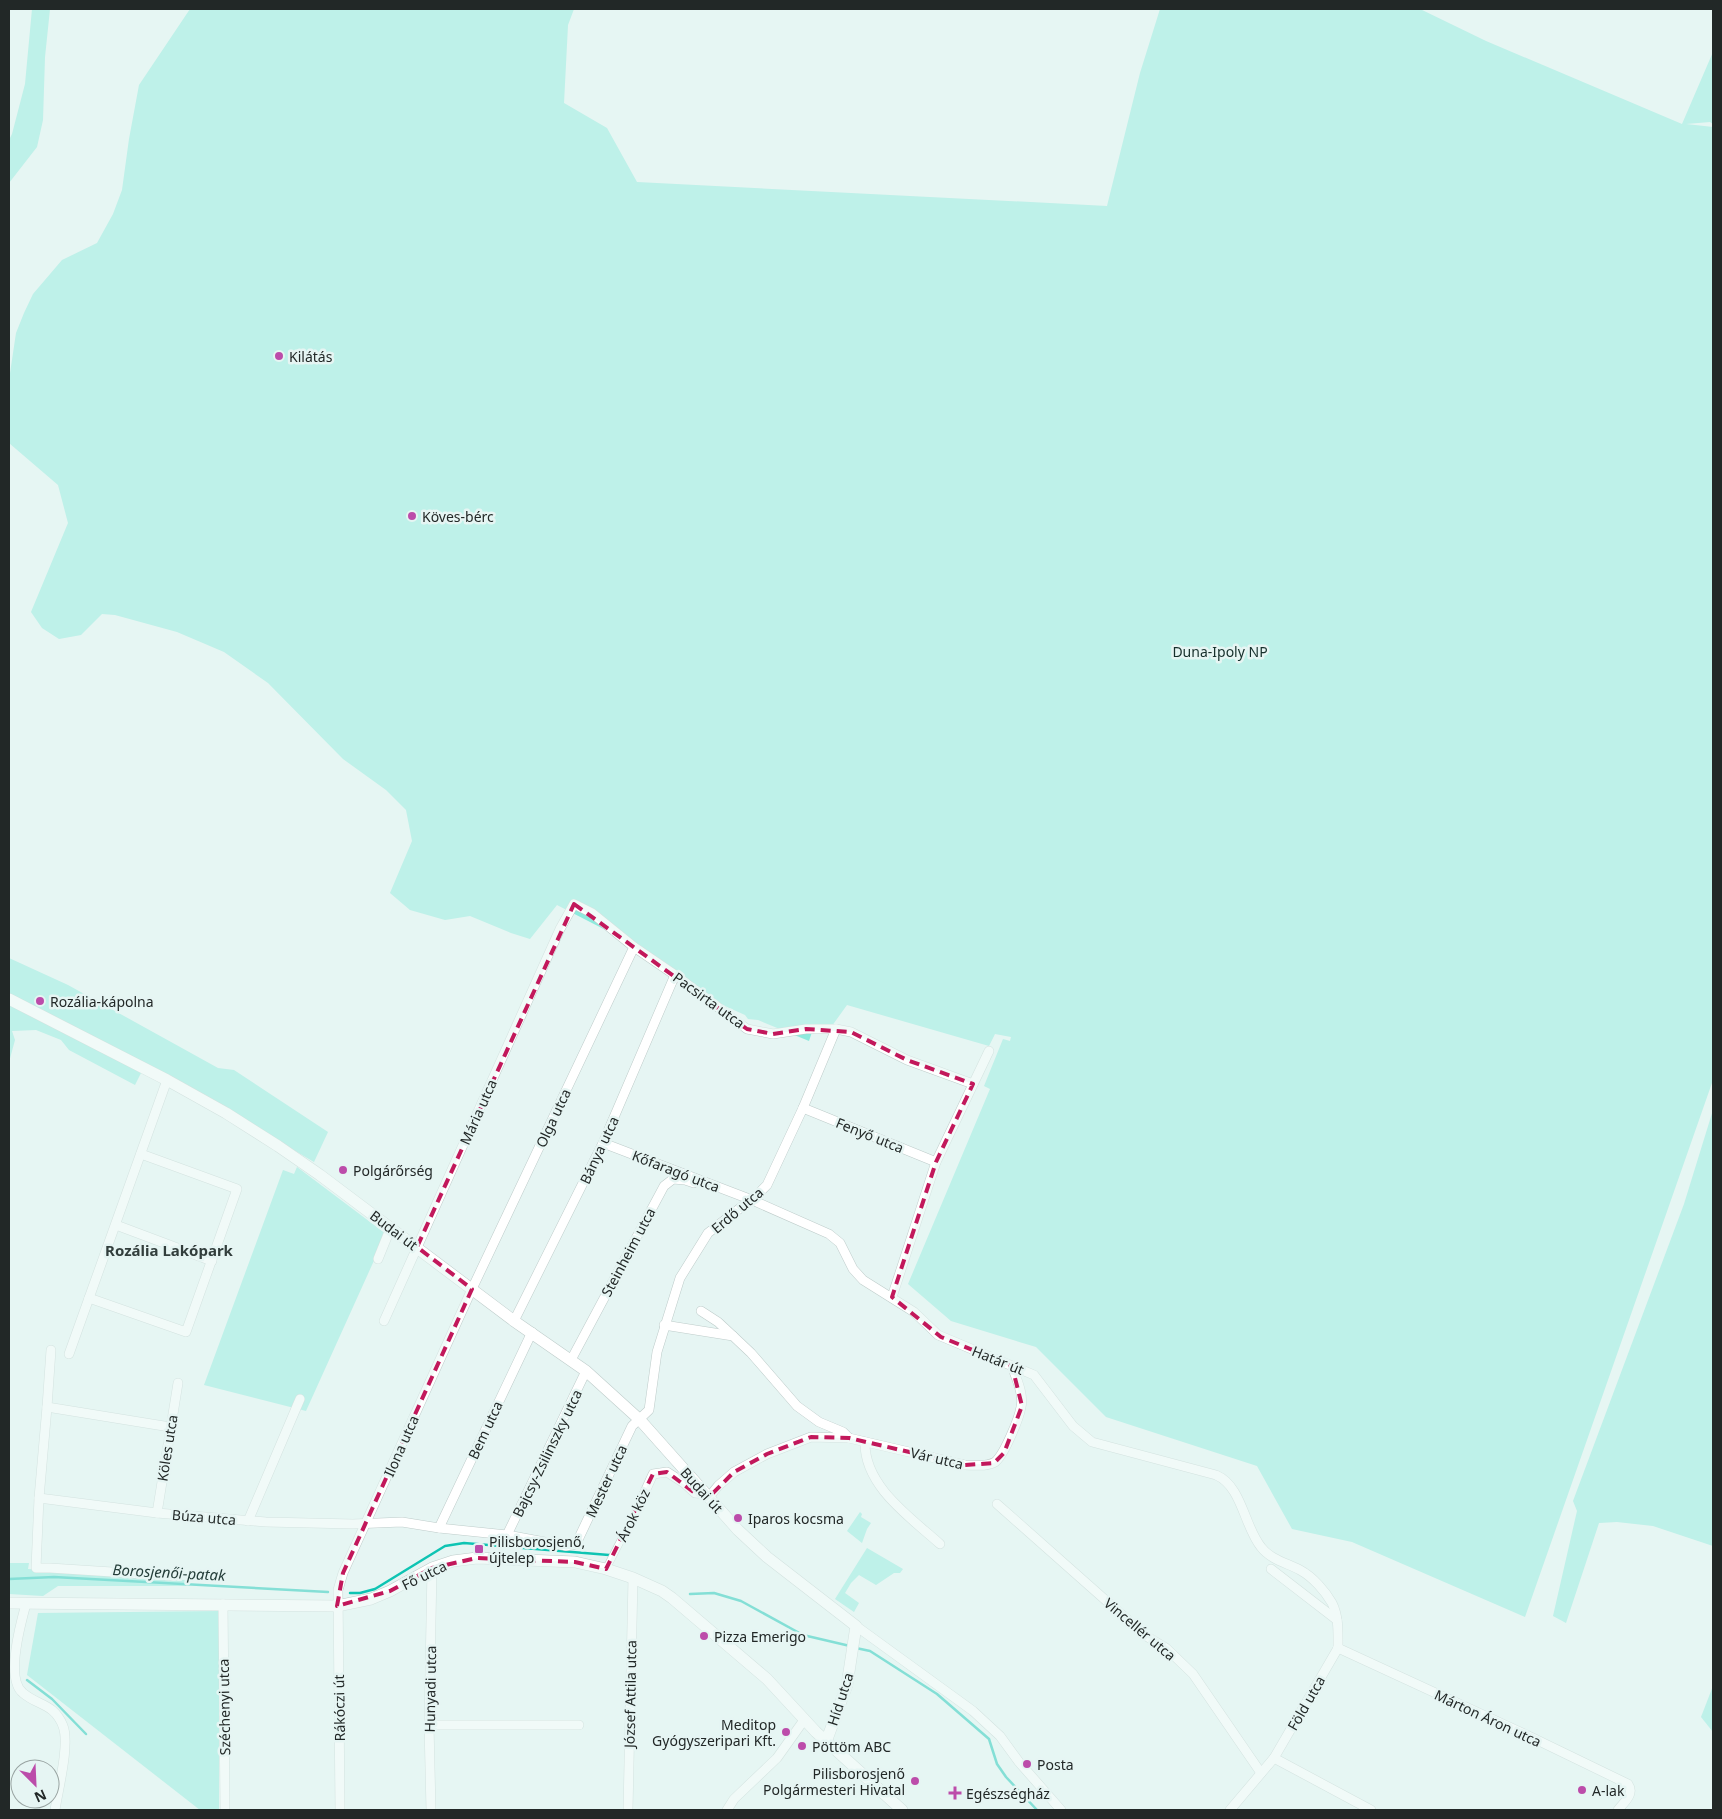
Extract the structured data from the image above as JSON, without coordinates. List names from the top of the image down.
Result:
{
  "streets": {
    "street": [
      "Pacsirta utca",
      "Mária utca",
      "Olga utca",
      "Fenyő utca",
      "Bánya utca",
      "Kőfaragó utca",
      "Erdő utca",
      "Budai út",
      "Steinheim utca",
      "Határ út",
      "Bem utca",
      "Ilona utca",
      "Köles utca",
      "Bajcsy-Zsilinszky utca",
      "Vár utca",
      "Mester utca",
      "Árok köz",
      "Búza utca",
      "Fő utca",
      "Vincellér utca",
      "Hunyadi utca",
      "József Attila utca",
      "Híd utca",
      "Föld utca",
      "Széchenyi utca",
      "Rákóczi út",
      "Márton Áron utca"
    ]
  },
  "crossings": [
    ["Pacsirta utca", "Mária utca"],
    ["Pacsirta utca", "Olga utca"],
    ["Pacsirta utca", "Bánya utca"],
    ["Pacsirta utca", "Erdő utca"],
    ["Mária utca", "Budai út"],
    ["Olga utca", "Budai út"],
    ["Olga utca", "Ilona utca"],
    ["Fenyő utca", "Erdő utca"],
    ["Bánya utca", "Kőfaragó utca"],
    ["Bánya utca", "Budai út"],
    ["Kőfaragó utca", "Erdő utca"],
    ["Kőfaragó utca", "Steinheim utca"],
    ["Kőfaragó utca", "Határ út"],
    ["Erdő utca", "Budai út"],
    ["Erdő utca", "Mester utca"],
    ["Budai út", "Steinheim utca"],
    ["Budai út", "Bem utca"],
    ["Budai út", "Ilona utca"],
    ["Budai út", "Bajcsy-Zsilinszky utca"],
    ["Budai út", "Mester utca"],
    ["Budai út", "Árok köz"],
    ["Budai út", "Híd utca"],
    ["Határ út", "Vár utca"],
    ["Bem utca", "Búza utca"],
    ["Ilona utca", "Búza utca"],
    ["Ilona utca", "Fő utca"],
    ["Ilona utca", "Rákóczi út"],
    ["Köles utca", "Búza utca"],
    ["Bajcsy-Zsilinszky utca", "Búza utca"],
    ["Mester utca", "Búza utca"],
    ["Árok köz", "Fő utca"],
    ["Fő utca", "Hunyadi utca"],
    ["Fő utca", "József Attila utca"],
    ["Fő utca", "Híd utca"],
    ["Fő utca", "Széchenyi utca"],
    ["Fő utca", "Rákóczi út"],
    ["Vincellér utca", "Föld utca"],
    ["Föld utca", "Márton Áron utca"]
  ],
  "districts": ["Rozália Lakópark"],
  "water": ["Borosjenői-patak"],
  "parks": ["Duna-Ipoly NP"],
  "places": {
    "other": [
      "Kilátás",
      "Köves-bérc",
      "Rozália-kápolna",
      "Polgárőrség",
      "Iparos kocsma",
      "Pizza Emerigo",
      "Meditop Gyógyszeripari Kft.",
      "Pöttöm ABC",
      "Posta",
      "Pilisborosjenő Polgármesteri Hivatal",
      "A-lak"
    ],
    "transit": ["Pilisborosjenő, újtelep"],
    "health": ["Egészségház"]
  },
  "north": "bottom right"
}
